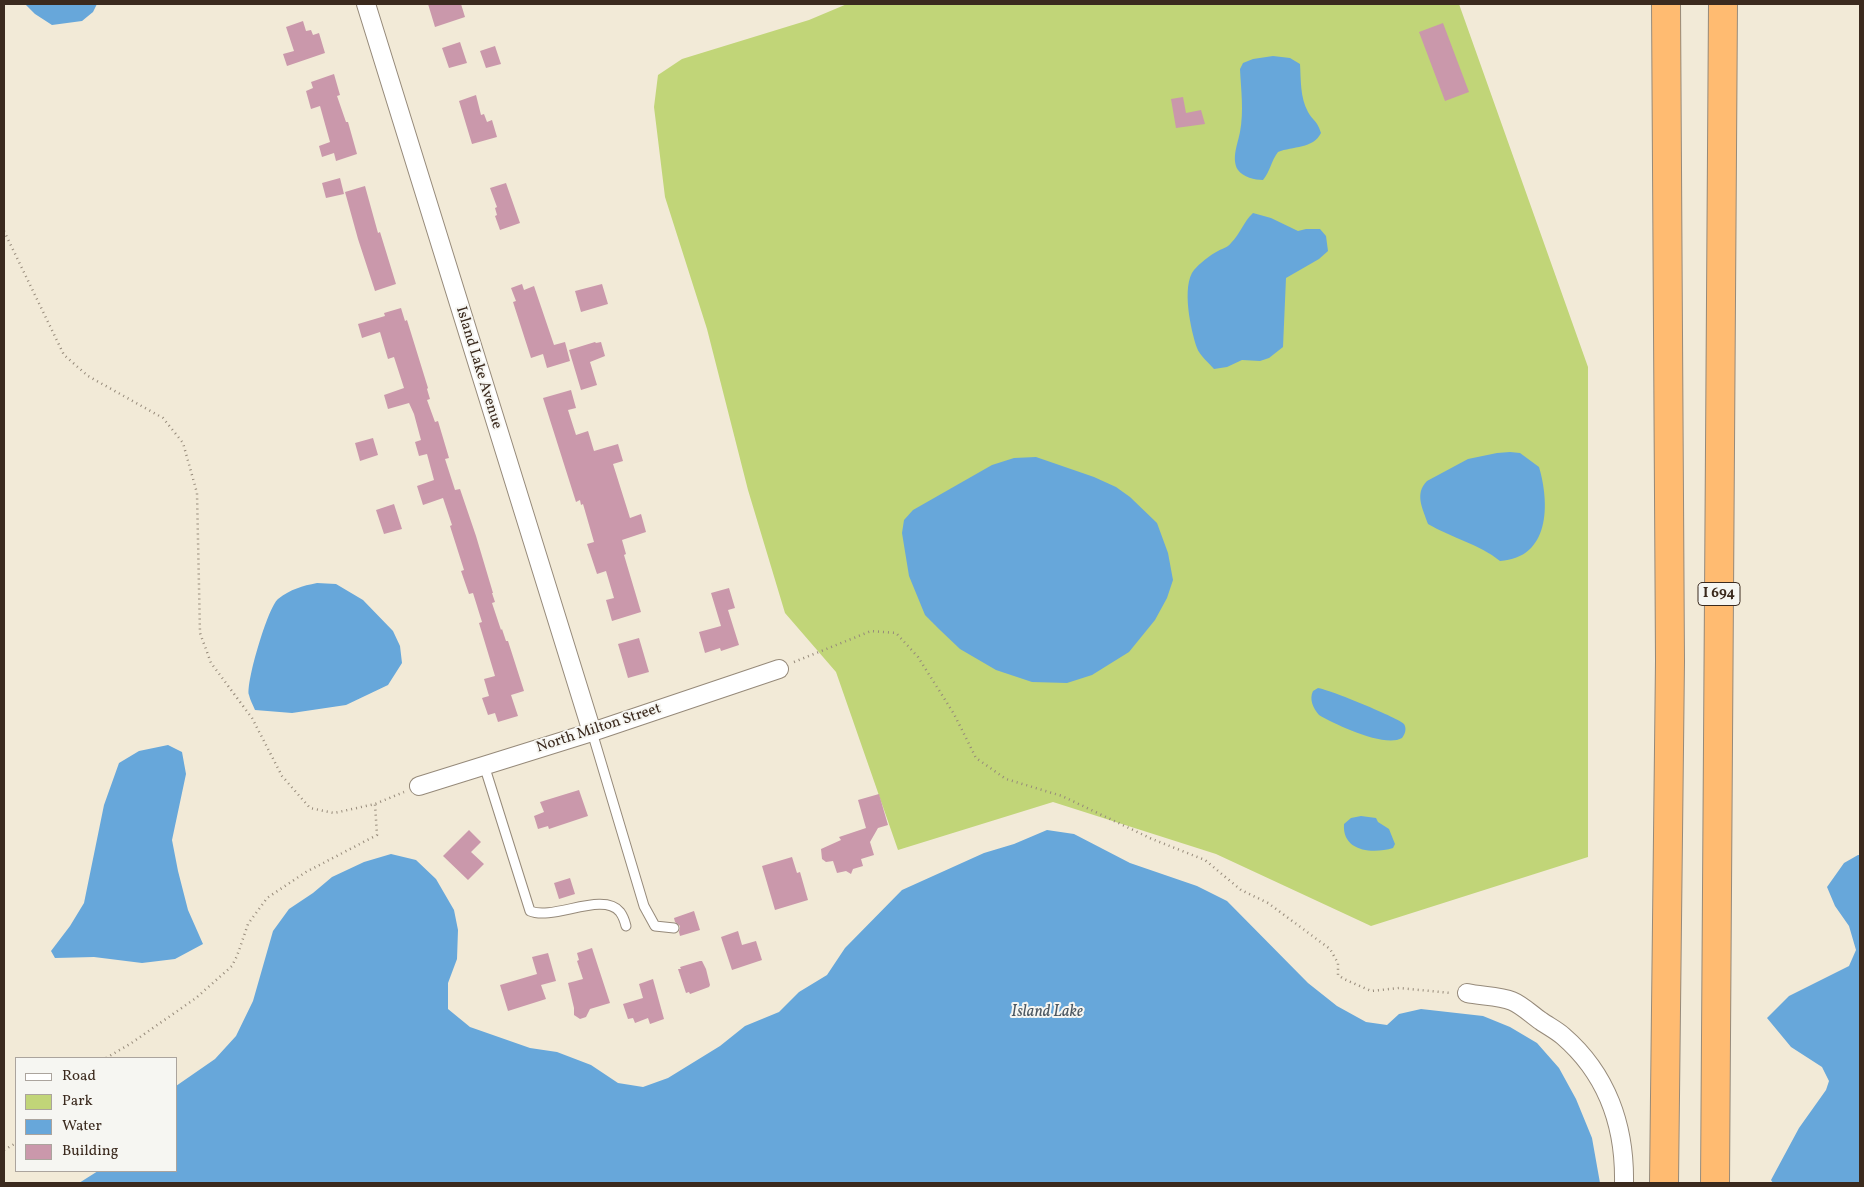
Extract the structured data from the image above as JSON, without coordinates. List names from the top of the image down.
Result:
{
  "streets": {
    "highway": ["I 694"],
    "street": ["Island Lake Avenue", "North Milton Street"]
  },
  "crossings": [
    ["Island Lake Avenue", "North Milton Street"]
  ],
  "water": ["Island Lake"],
  "legend": [
    "Road",
    "Park",
    "Water",
    "Building"
  ]
}
